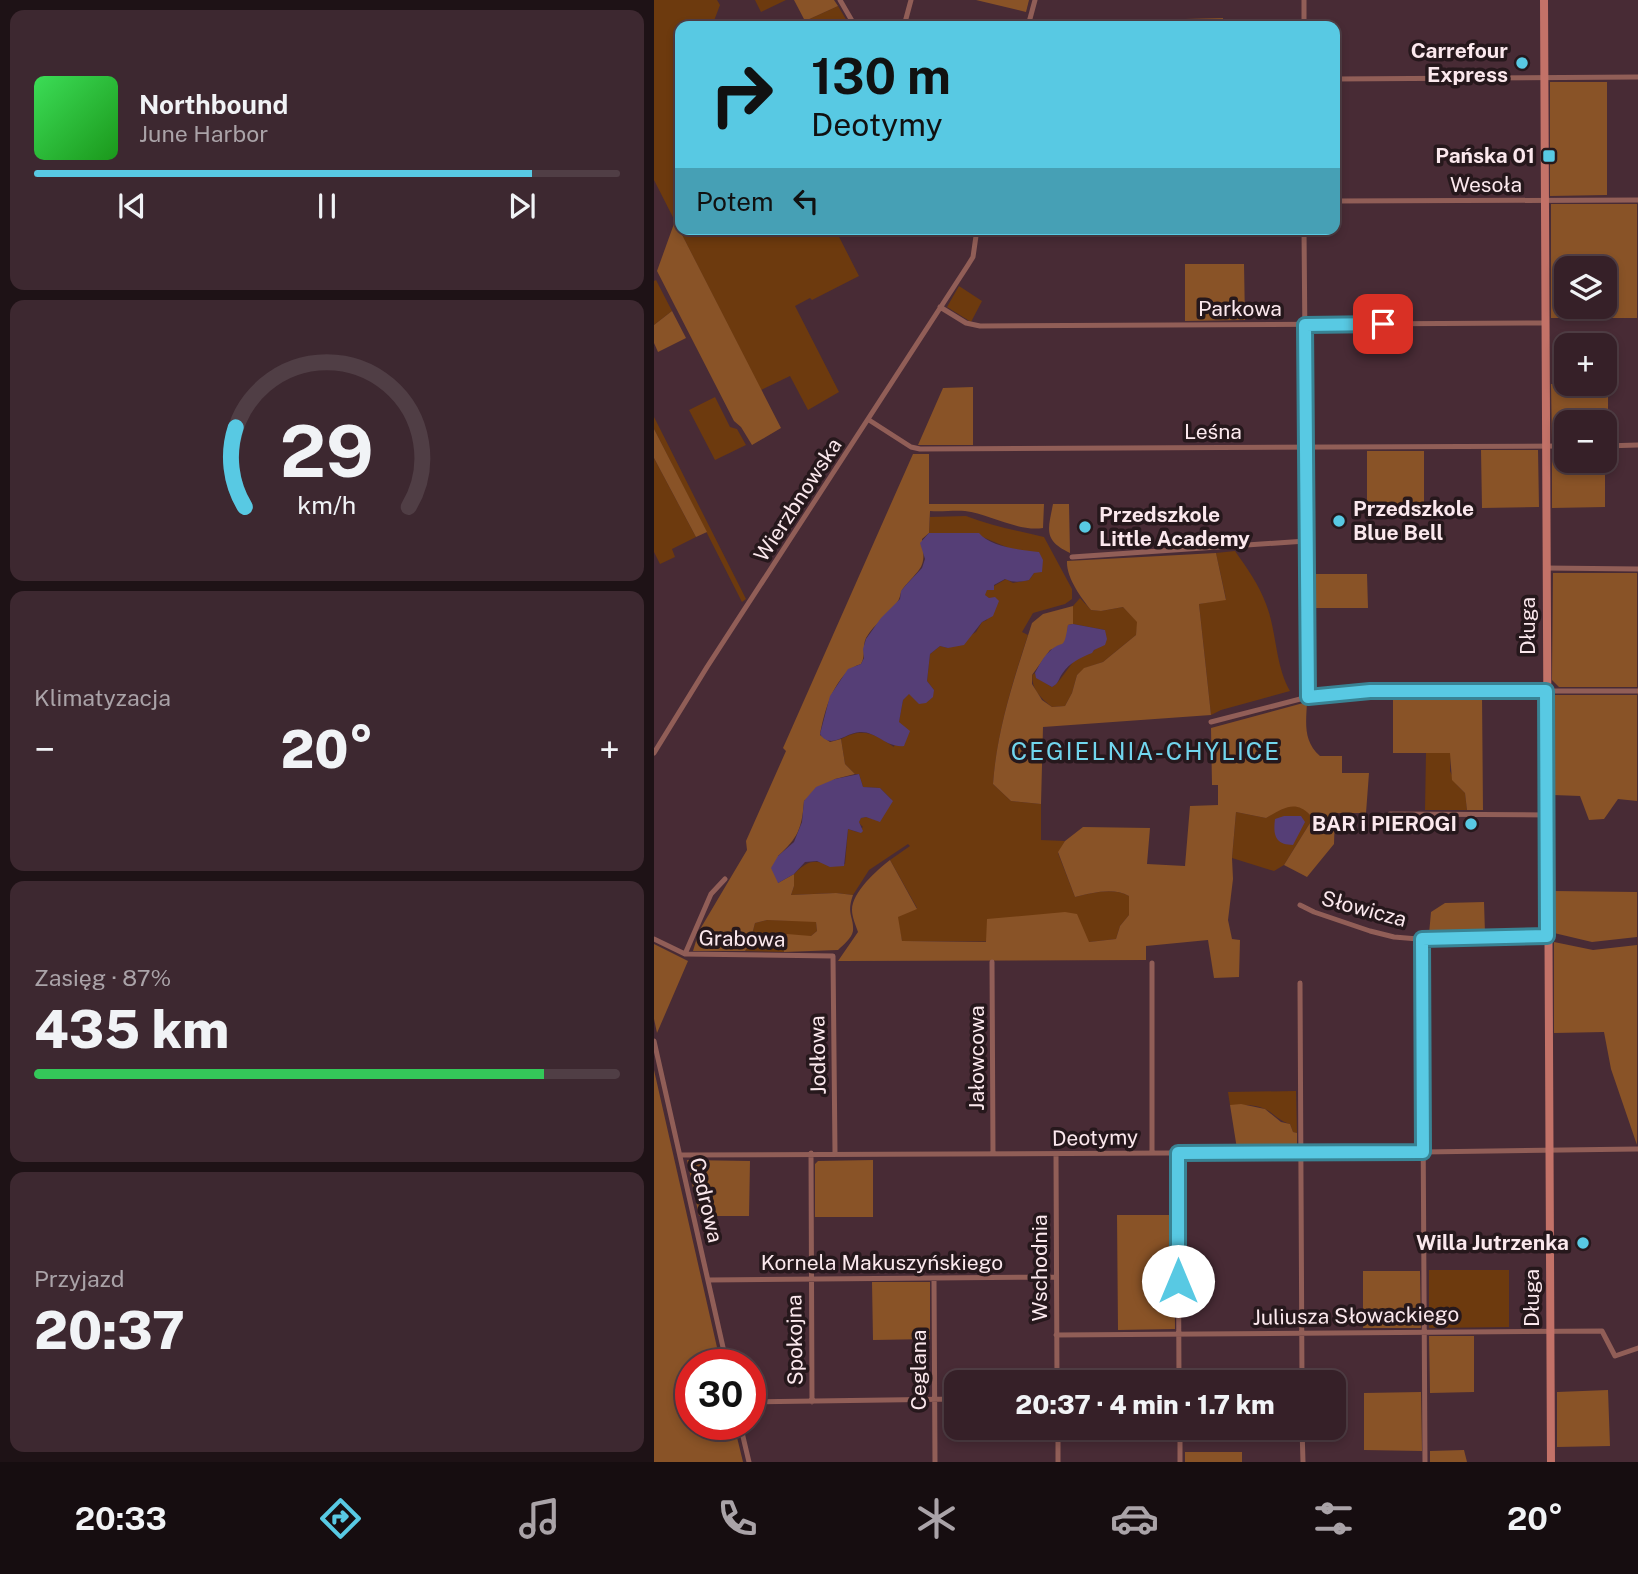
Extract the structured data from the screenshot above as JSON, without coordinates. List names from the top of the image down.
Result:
{
  "streets": {
    "street": [
      "Wesoła",
      "Parkowa",
      "Leśna",
      "Wierzbnowska",
      "Długa",
      "Słowicza",
      "Grabowa",
      "Jodłowa",
      "Jałowcowa",
      "Deotymy",
      "Cedrowa",
      "Kornela Makuszyńskiego",
      "Wschodnia",
      "Juliusza Słowackiego",
      "Spokojna",
      "Ceglana"
    ]
  },
  "crossings": [
    ["Wesoła", "Długa"],
    ["Parkowa", "Wierzbnowska"],
    ["Parkowa", "Długa"],
    ["Leśna", "Wierzbnowska"],
    ["Leśna", "Długa"],
    ["Długa", "Słowicza"],
    ["Długa", "Deotymy"],
    ["Długa", "Juliusza Słowackiego"],
    ["Grabowa", "Jodłowa"],
    ["Jodłowa", "Deotymy"],
    ["Jałowcowa", "Deotymy"],
    ["Deotymy", "Cedrowa"],
    ["Deotymy", "Wschodnia"],
    ["Deotymy", "Spokojna"],
    ["Cedrowa", "Kornela Makuszyńskiego"],
    ["Kornela Makuszyńskiego", "Wschodnia"],
    ["Kornela Makuszyńskiego", "Spokojna"],
    ["Kornela Makuszyńskiego", "Ceglana"],
    ["Wschodnia", "Juliusza Słowackiego"]
  ],
  "districts": ["CEGIELNIA-CHYLICE"],
  "places": {
    "other": [
      "Carrefour Express",
      "Przedszkole Blue Bell",
      "Przedszkole Little Academy",
      "BAR i PIEROGI",
      "Willa Jutrzenka"
    ],
    "transit": ["Pańska 01"]
  },
  "page": {
    "turn": ["130 m", "Deotymy"],
    "song": ["Northbound", "June Harbor"],
    "then": "Potem",
    "map_buttons": ["+", "−"],
    "tile": [
      "Klimatyzacja",
      ["Zasięg · 87%", "435 km"],
      ["Przyjazd", "20:37"]
    ],
    "heat": ["−", "20°", "+"],
    "limit": "30",
    "trip": "20:37 · 4 min · 1.7 km",
    "tabs": ["20:33", "20°"],
    "gauge": ["29", "km/h"]
  }
}
